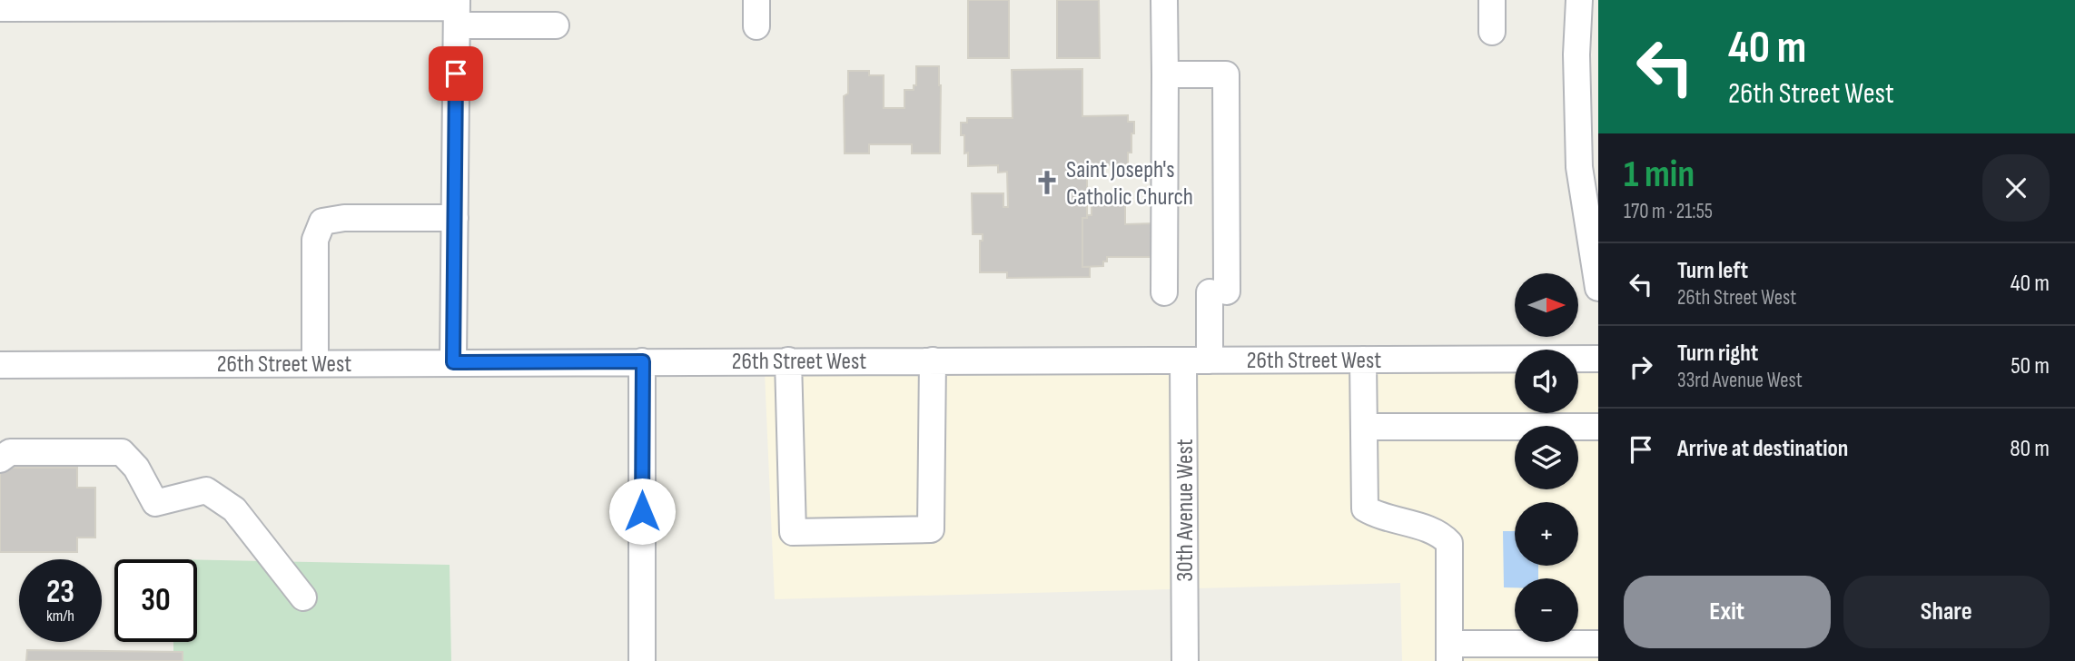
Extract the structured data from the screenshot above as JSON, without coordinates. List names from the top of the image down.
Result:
{
  "streets": {
    "street": ["26th Street West", "30th Avenue West"]
  },
  "crossings": [
    ["26th Street West", "30th Avenue West"]
  ],
  "places": {
    "church": ["Saint Joseph's Catholic Church"]
  },
  "north": "right",
  "page": {
    "turn": ["40 m", "26th Street West"],
    "heading": ["1 min", "170 m · 21:55"],
    "list": [
      {
        "name": "Turn left",
        "note": "26th Street West",
        "value": "40 m"
      },
      {
        "name": "Turn right",
        "note": "33rd Avenue West",
        "value": "50 m"
      },
      {
        "name": "Arrive at destination",
        "value": "80 m"
      }
    ],
    "map_buttons": ["+", "−"],
    "speed": "23 km/h",
    "limit": "30",
    "buttons": ["Exit", "Share"]
  }
}
